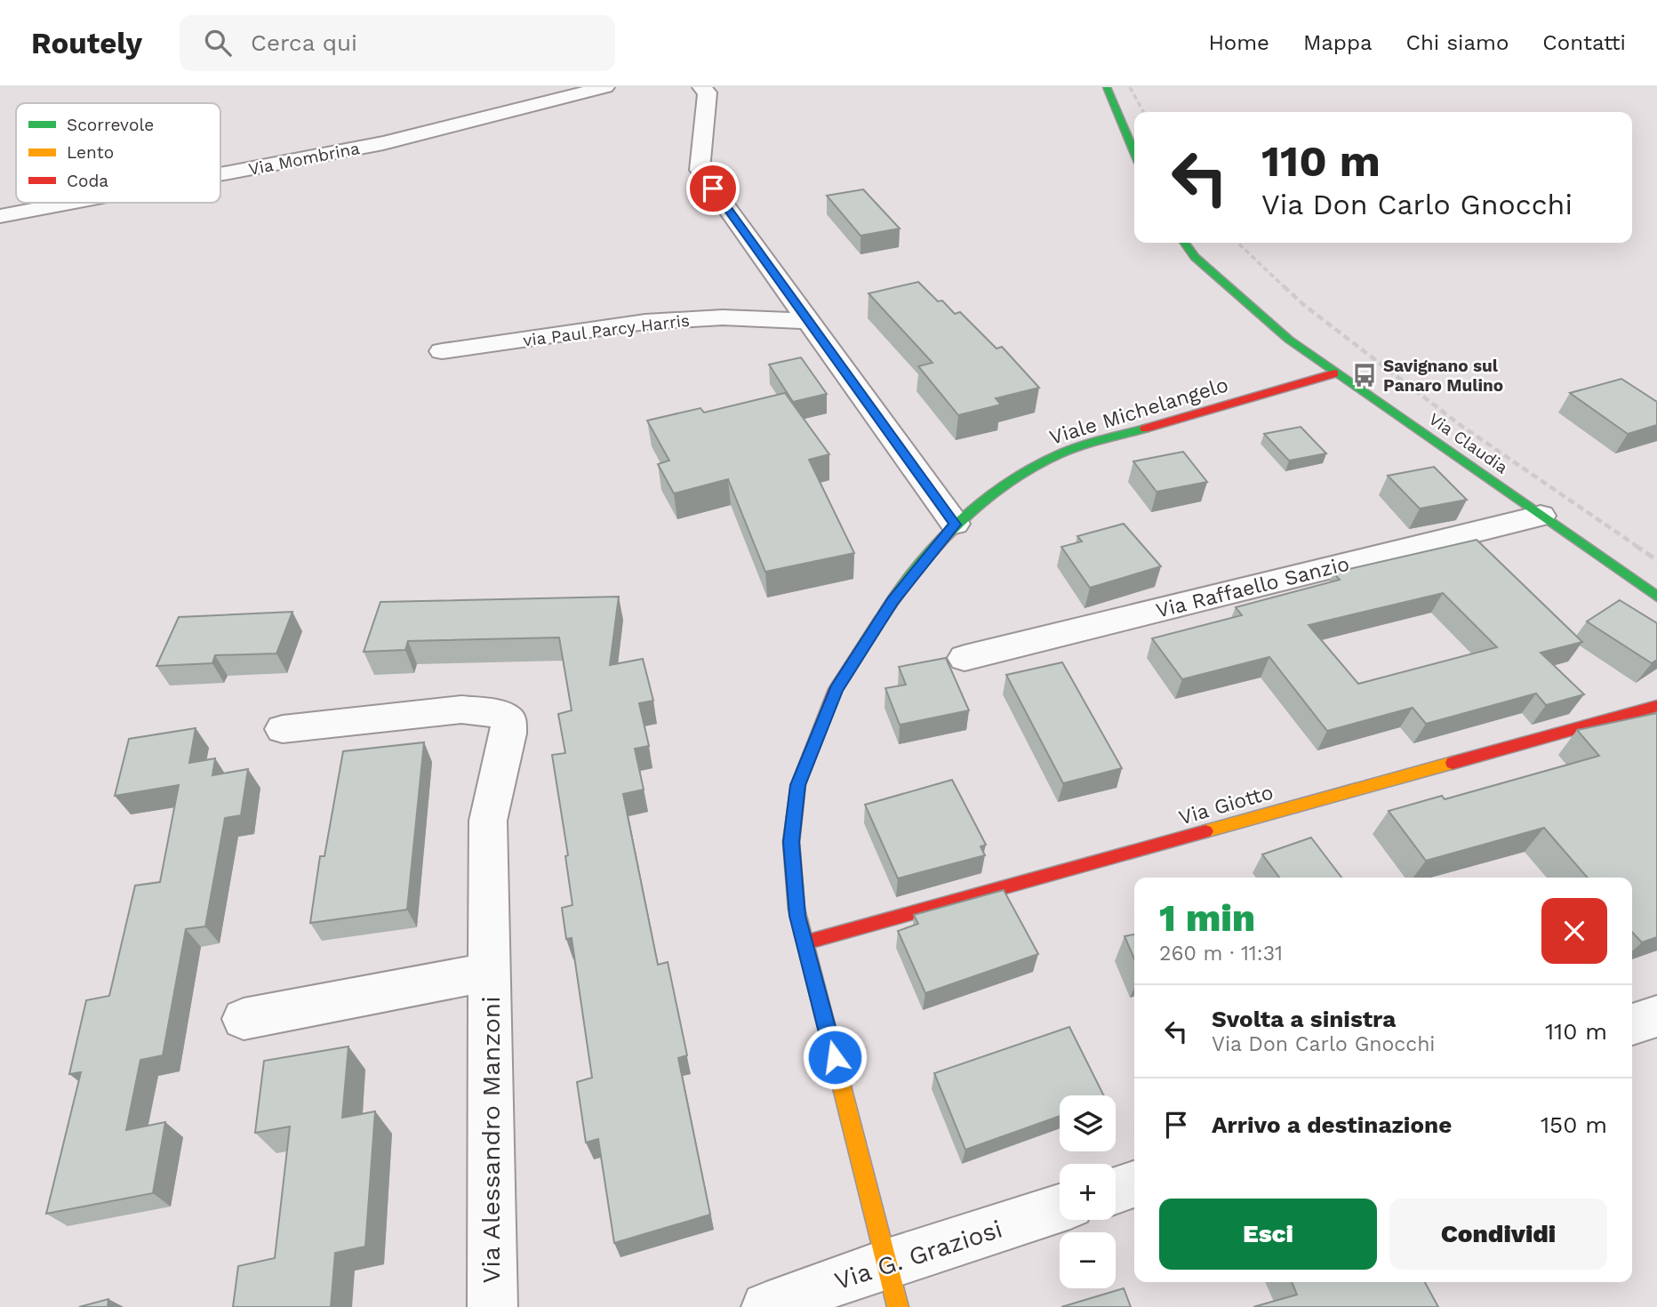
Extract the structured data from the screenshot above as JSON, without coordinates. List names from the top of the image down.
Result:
{
  "streets": {
    "street": [
      "Via Mombrina",
      "via Paul Parcy Harris",
      "Viale Michelangelo",
      "Via Claudia",
      "Via Raffaello Sanzio",
      "Via Giotto",
      "Via Alessandro Manzoni",
      "Via G. Graziosi"
    ]
  },
  "crossings": [
    ["Viale Michelangelo", "Via Claudia"],
    ["Viale Michelangelo", "Via Giotto"],
    ["Viale Michelangelo", "Via G. Graziosi"],
    ["Via Claudia", "Via Raffaello Sanzio"]
  ],
  "places": {
    "bus stop": ["Savignano sul Panaro Mulino"]
  },
  "legend": ["Scorrevole", "Lento", "Coda"],
  "page": {
    "header": "Routely",
    "search": "Cerca qui",
    "nav": [
      "Home",
      "Mappa",
      "Chi siamo",
      "Contatti"
    ],
    "turn": ["110 m", "Via Don Carlo Gnocchi"],
    "heading": ["1 min", "260 m · 11:31"],
    "list": [
      {
        "name": "Svolta a sinistra",
        "note": "Via Don Carlo Gnocchi",
        "value": "110 m"
      },
      {
        "name": "Arrivo a destinazione",
        "value": "150 m"
      }
    ],
    "map_buttons": ["+", "−"],
    "buttons": ["Esci", "Condividi"]
  }
}
